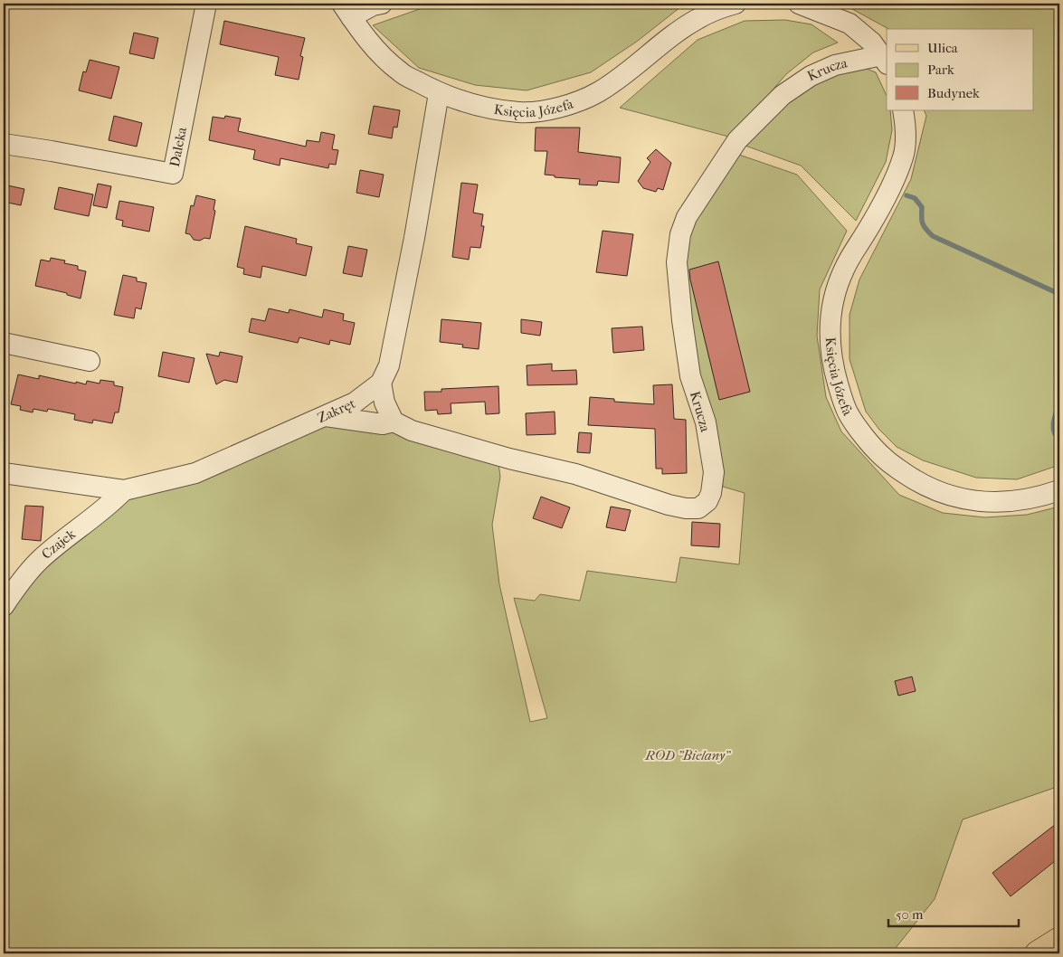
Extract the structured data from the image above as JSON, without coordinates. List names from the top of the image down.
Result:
{
  "streets": {
    "street": [
      "Krucza",
      "Księcia Józefa",
      "Daleka",
      "Zakręt",
      "Czajek"
    ]
  },
  "crossings": [
    ["Księcia Józefa", "Zakręt"],
    ["Zakręt", "Czajek"]
  ],
  "parks": ["ROD \"Bielany\""],
  "legend": ["Ulica", "Park", "Budynek"],
  "scale_bar": "50 m"
}
